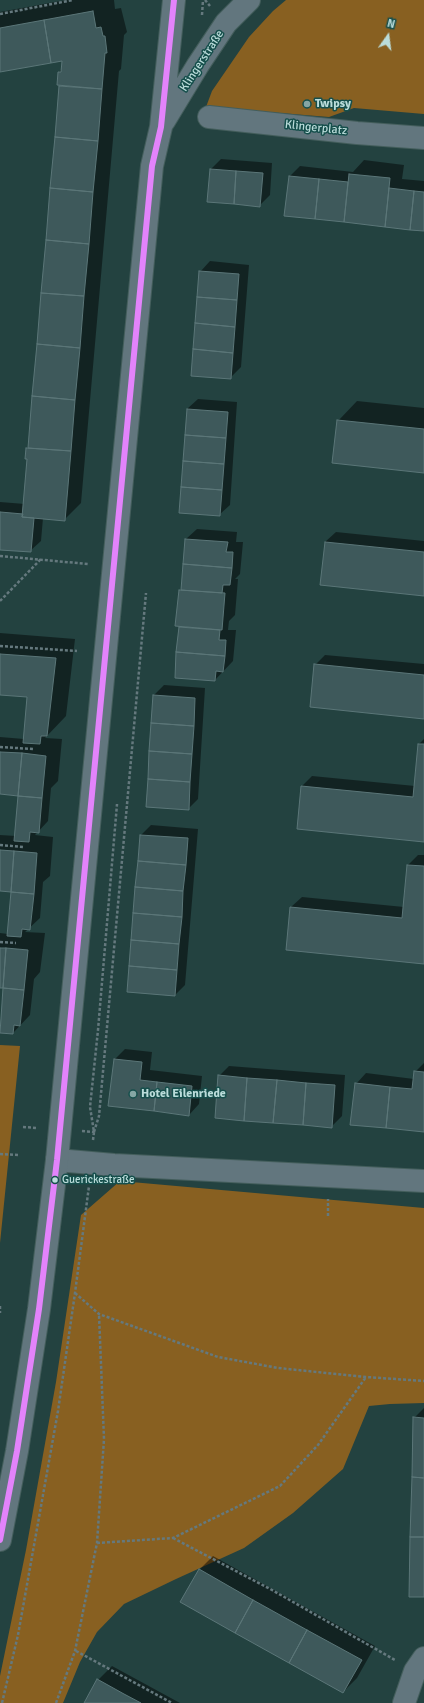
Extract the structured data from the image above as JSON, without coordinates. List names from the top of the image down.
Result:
{
  "streets": {
    "street": ["Klingerstraße", "Klingerplatz"]
  },
  "places": ["Twipsy", "Hotel Eilenriede", "Guerickestraße"],
  "north": "top"
}
